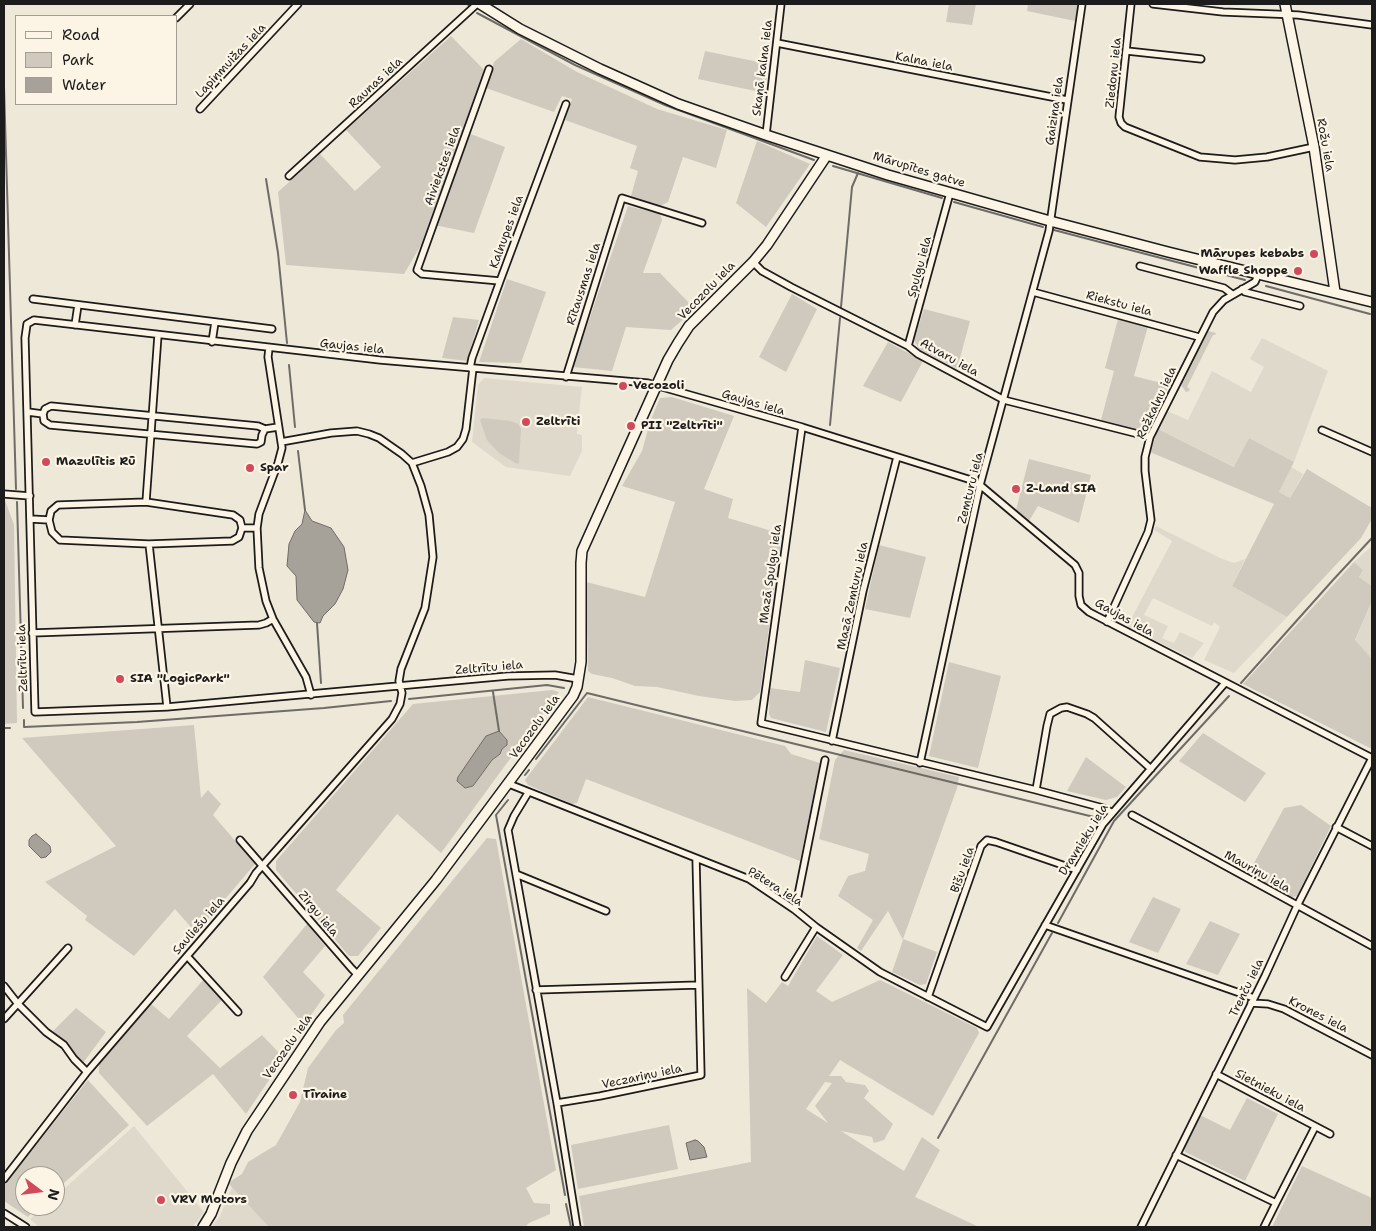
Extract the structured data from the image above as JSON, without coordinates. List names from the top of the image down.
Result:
{
  "streets": {
    "street": [
      "Lapiņmuižas iela",
      "Kalna iela",
      "Skaņā kalna iela",
      "Ziedoņu iela",
      "Raunas iela",
      "Gaiziņa iela",
      "Rožu iela",
      "Aiviekstes iela",
      "Mārupītes gatve",
      "Kalnupes iela",
      "Spulgu iela",
      "Rītausmas iela",
      "Vecozolu iela",
      "Riekstu iela",
      "Gaujas iela",
      "Atvaru iela",
      "Rožkalnu iela",
      "Zemturu iela",
      "Mazā Spulgu iela",
      "Mazā Zemturu iela",
      "Zeltrītu iela",
      "Dravnieku iela",
      "Bišu iela",
      "Mauriņu iela",
      "Pētera iela",
      "Zirgu iela",
      "Sauliešu iela",
      "Trenču iela",
      "Krones iela",
      "Veczariņu iela",
      "Sietnieku iela"
    ]
  },
  "crossings": [
    ["Kalna iela", "Skaņā kalna iela"],
    ["Kalna iela", "Gaiziņa iela"],
    ["Skaņā kalna iela", "Mārupītes gatve"],
    ["Ziedoņu iela", "Rožu iela"],
    ["Raunas iela", "Mārupītes gatve"],
    ["Gaiziņa iela", "Mārupītes gatve"],
    ["Gaiziņa iela", "Zemturu iela"],
    ["Rožu iela", "Mārupītes gatve"],
    ["Aiviekstes iela", "Kalnupes iela"],
    ["Mārupītes gatve", "Spulgu iela"],
    ["Mārupītes gatve", "Vecozolu iela"],
    ["Mārupītes gatve", "Rožkalnu iela"],
    ["Mārupītes gatve", "Zemturu iela"],
    ["Kalnupes iela", "Gaujas iela"],
    ["Spulgu iela", "Atvaru iela"],
    ["Rītausmas iela", "Gaujas iela"],
    ["Vecozolu iela", "Gaujas iela"],
    ["Vecozolu iela", "Atvaru iela"],
    ["Vecozolu iela", "Zeltrītu iela"],
    ["Vecozolu iela", "Pētera iela"],
    ["Vecozolu iela", "Zirgu iela"],
    ["Riekstu iela", "Rožkalnu iela"],
    ["Riekstu iela", "Zemturu iela"],
    ["Gaujas iela", "Rožkalnu iela"],
    ["Gaujas iela", "Zemturu iela"],
    ["Gaujas iela", "Mazā Spulgu iela"],
    ["Gaujas iela", "Mazā Zemturu iela"],
    ["Gaujas iela", "Zeltrītu iela"],
    ["Gaujas iela", "Dravnieku iela"],
    ["Gaujas iela", "Trenču iela"],
    ["Atvaru iela", "Rožkalnu iela"],
    ["Atvaru iela", "Zemturu iela"],
    ["Mazā Spulgu iela", "Mazā Zemturu iela"],
    ["Zeltrītu iela", "Sauliešu iela"],
    ["Dravnieku iela", "Bišu iela"],
    ["Dravnieku iela", "Pētera iela"],
    ["Dravnieku iela", "Krones iela"],
    ["Bišu iela", "Pētera iela"],
    ["Mauriņu iela", "Trenču iela"],
    ["Pētera iela", "Veczariņu iela"],
    ["Zirgu iela", "Sauliešu iela"],
    ["Trenču iela", "Krones iela"],
    ["Trenču iela", "Sietnieku iela"]
  ],
  "places": [
    "Mārupes kebabs",
    "Waffle Shoppe",
    "Vecozoli",
    "Zeltrīti",
    "PII \"Zeltrīti\"",
    "Mazulītis Rū",
    "Spar",
    "Z-Land SIA",
    "SIA \"LogicPark\"",
    "Tīraine",
    "VRV Motors"
  ],
  "legend": ["Road", "Park", "Water"],
  "north": "right"
}
